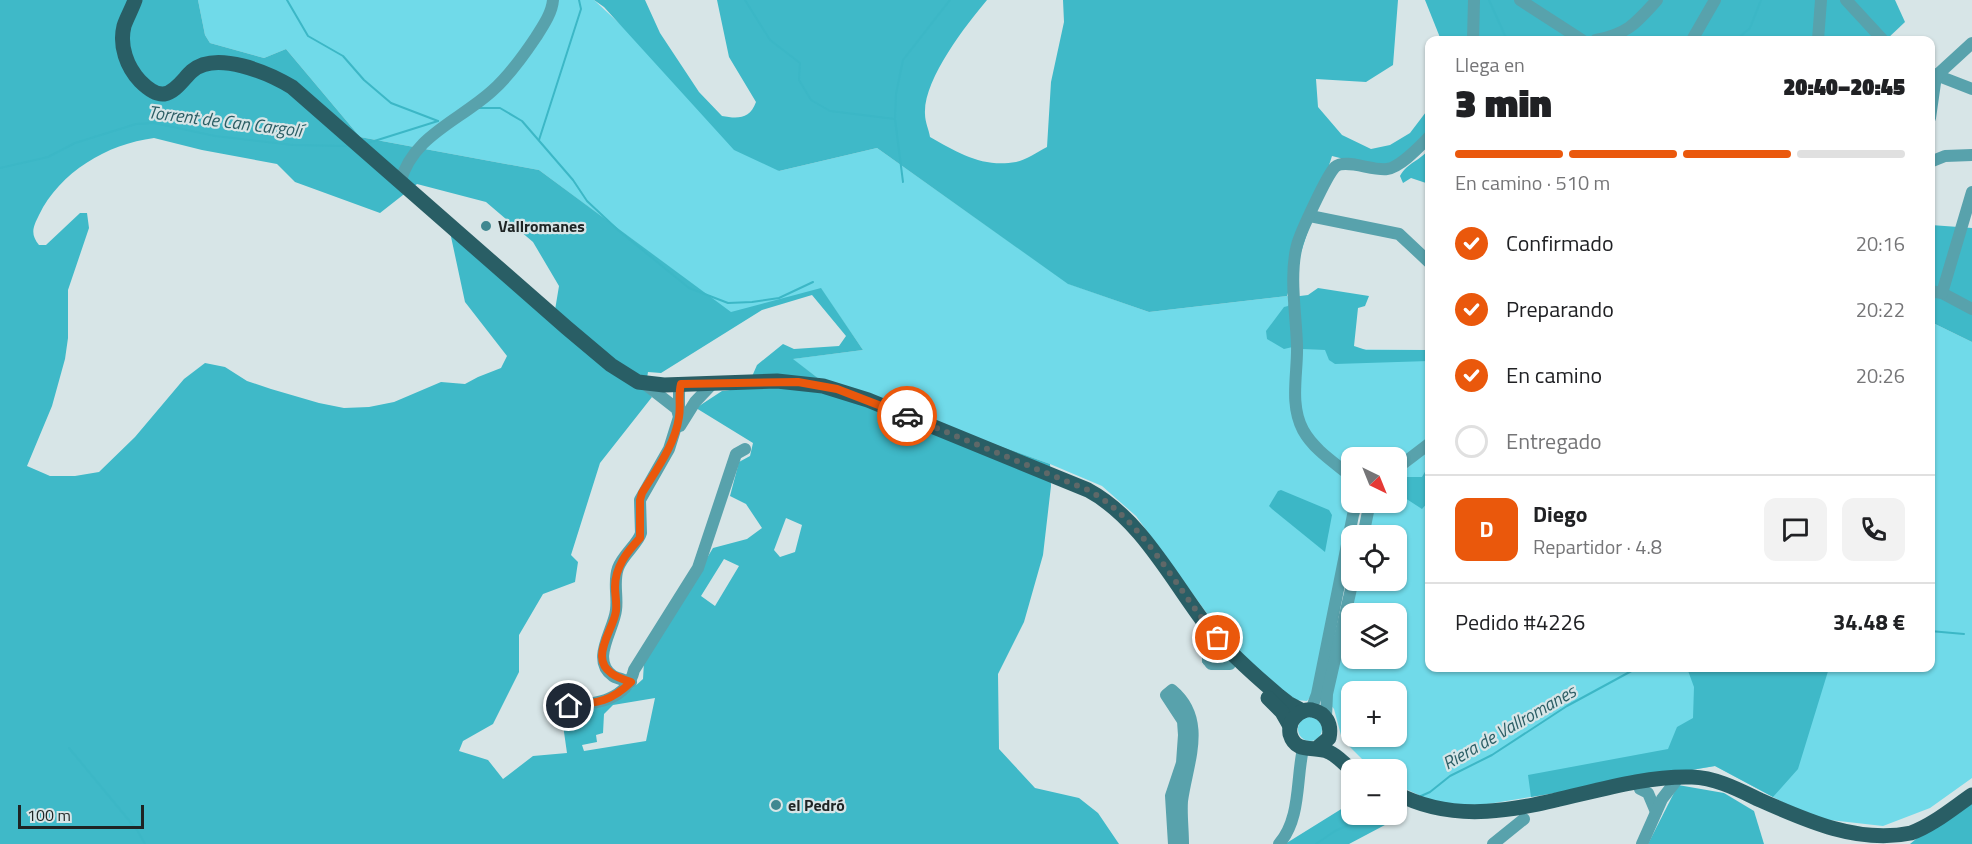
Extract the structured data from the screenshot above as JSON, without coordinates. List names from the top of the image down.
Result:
{
  "water": ["Torrent de Can Cargolí", "Riera de Vallromanes"],
  "places": ["Vallromanes", "el Pedró"],
  "scale_bar": "100 m",
  "north": "bottom right",
  "page": {
    "heading": ["3 min", "Llega en", "20:40–20:45"],
    "panel": [
      "Diego",
      "Repartidor · 4.8",
      "Pedido #4226",
      "34.48 €"
    ],
    "bar": "En camino · 510 m",
    "list": [
      ["Confirmado", "20:16"],
      ["Preparando", "20:22"],
      ["En camino", "20:26"],
      "Entregado"
    ],
    "map_buttons": ["+", "−"],
    "round": "D",
    "scale": "100 m"
  }
}
